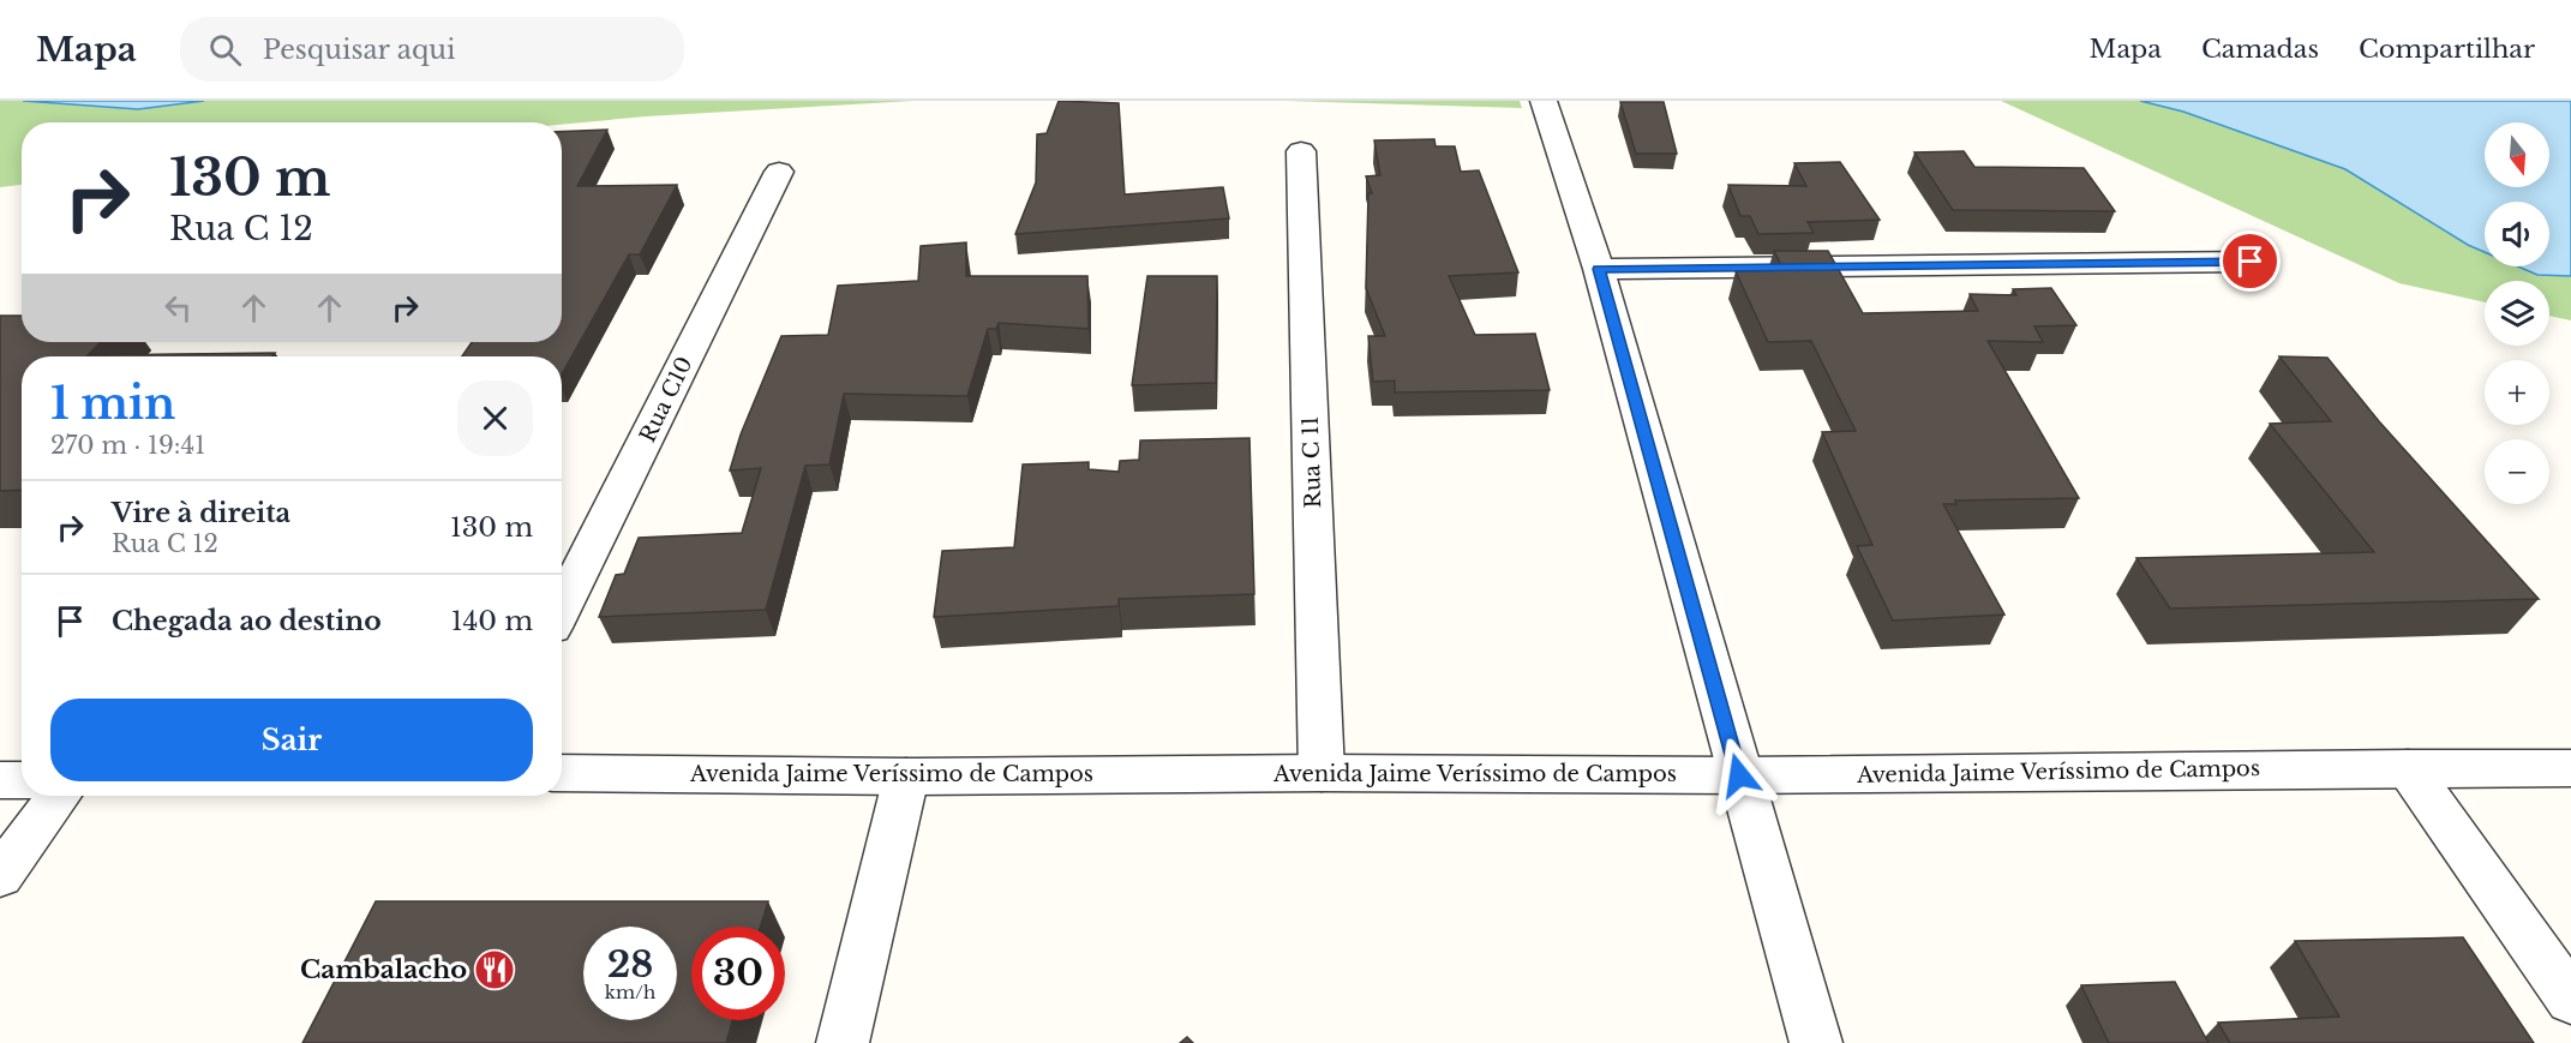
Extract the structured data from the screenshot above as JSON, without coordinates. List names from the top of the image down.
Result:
{
  "streets": {
    "street": ["Rua C10", "Rua C 11", "Avenida Jaime Veríssimo de Campos"]
  },
  "crossings": [
    ["Rua C 11", "Avenida Jaime Veríssimo de Campos"]
  ],
  "places": {
    "restaurant": ["Cambalacho"]
  },
  "north": "bottom",
  "page": {
    "header": "Mapa",
    "search": "Pesquisar aqui",
    "nav": ["Mapa", "Camadas", "Compartilhar"],
    "map_buttons": ["+", "−"],
    "turn": ["130 m", "Rua C 12"],
    "heading": ["1 min", "270 m · 19:41"],
    "list": [
      {
        "name": "Vire à direita",
        "note": "Rua C 12",
        "value": "130 m"
      },
      {
        "name": "Chegada ao destino",
        "value": "140 m"
      }
    ],
    "buttons": "Sair",
    "speed": "28 km/h",
    "limit": "30"
  }
}
